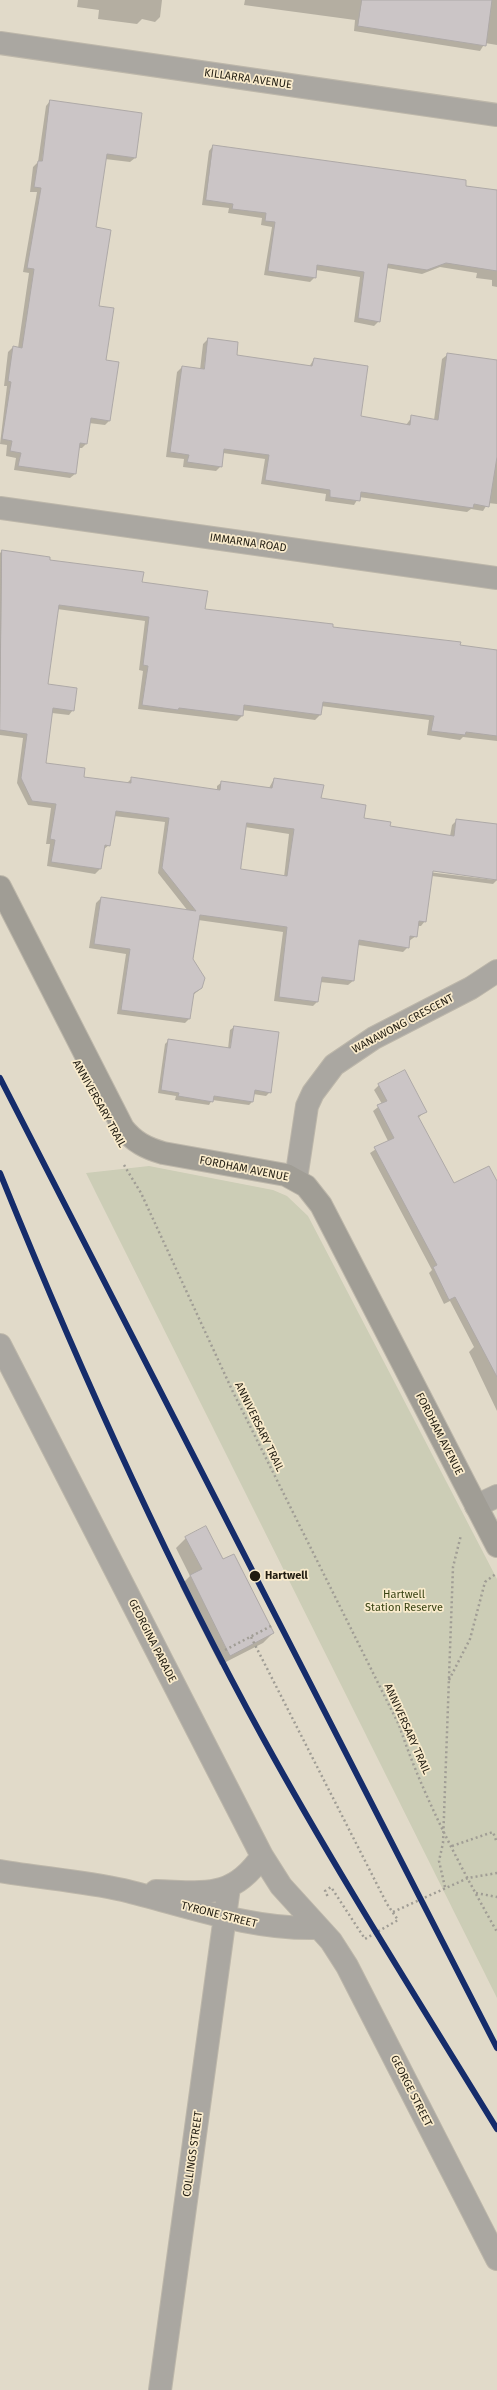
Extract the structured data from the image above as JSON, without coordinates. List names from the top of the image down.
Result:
{
  "streets": {
    "street": [
      "KILLARRA AVENUE",
      "IMMARNA ROAD",
      "WANAWONG CRESCENT",
      "FORDHAM AVENUE",
      "GEORGINA PARADE",
      "TYRONE STREET",
      "GEORGE STREET",
      "COLLINGS STREET"
    ],
    "path": ["ANNIVERSARY TRAIL"]
  },
  "crossings": [
    ["WANAWONG CRESCENT", "FORDHAM AVENUE"],
    ["GEORGINA PARADE", "TYRONE STREET"],
    ["GEORGINA PARADE", "GEORGE STREET"],
    ["TYRONE STREET", "GEORGE STREET"],
    ["TYRONE STREET", "COLLINGS STREET"]
  ],
  "parks": ["Hartwell Station Reserve"],
  "places": ["Hartwell"]
}
